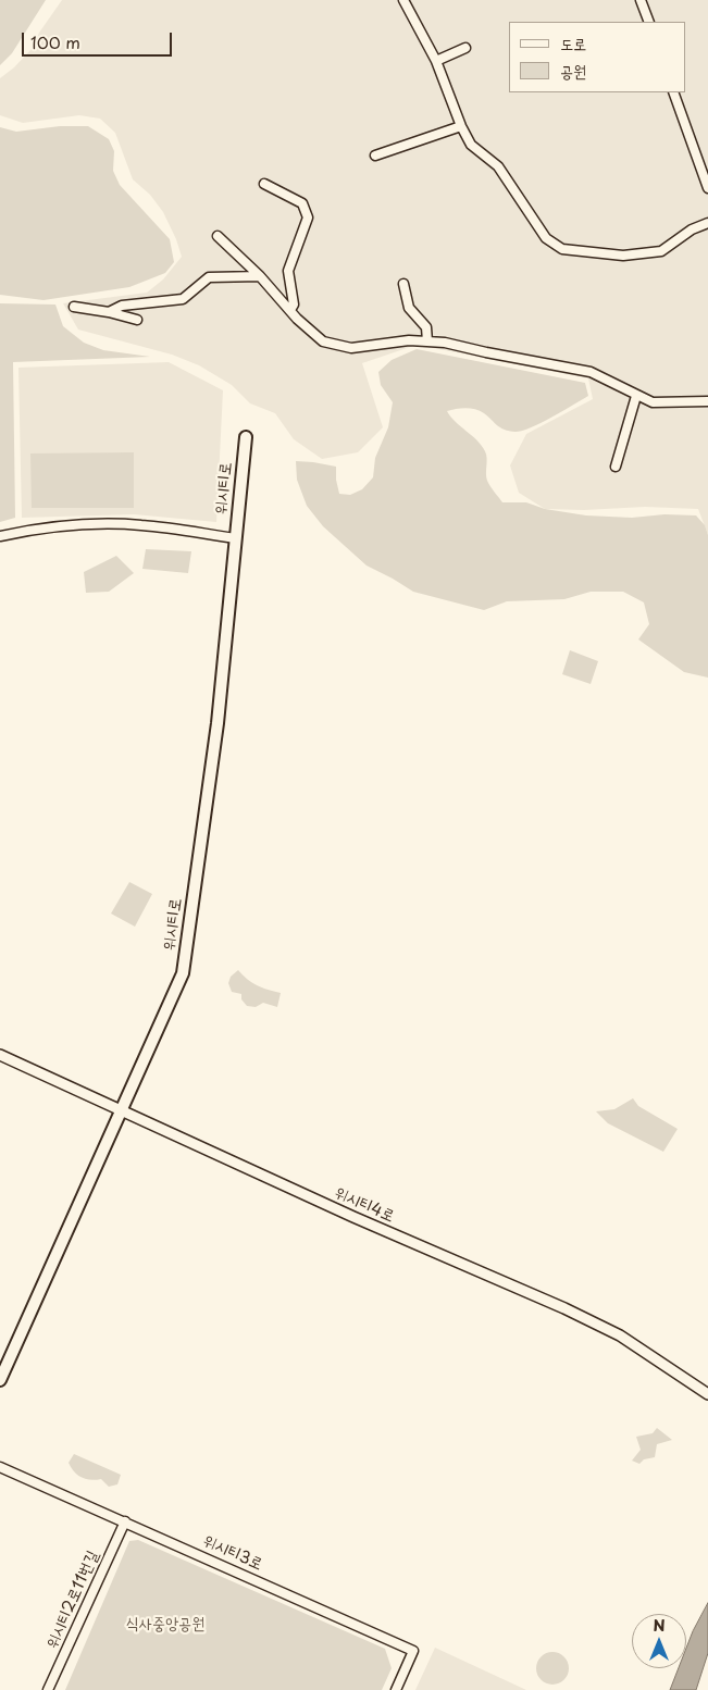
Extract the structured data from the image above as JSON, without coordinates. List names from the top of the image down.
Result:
{
  "streets": {
    "main road": ["위시티로"],
    "street": ["위시티4로", "위시티3로", "위시티2로11번길"]
  },
  "crossings": [
    ["위시티로", "위시티4로"],
    ["위시티3로", "위시티2로11번길"]
  ],
  "parks": ["식사중앙공원"],
  "legend": ["도로", "공원"],
  "scale_bar": "100 m",
  "north": "top"
}
